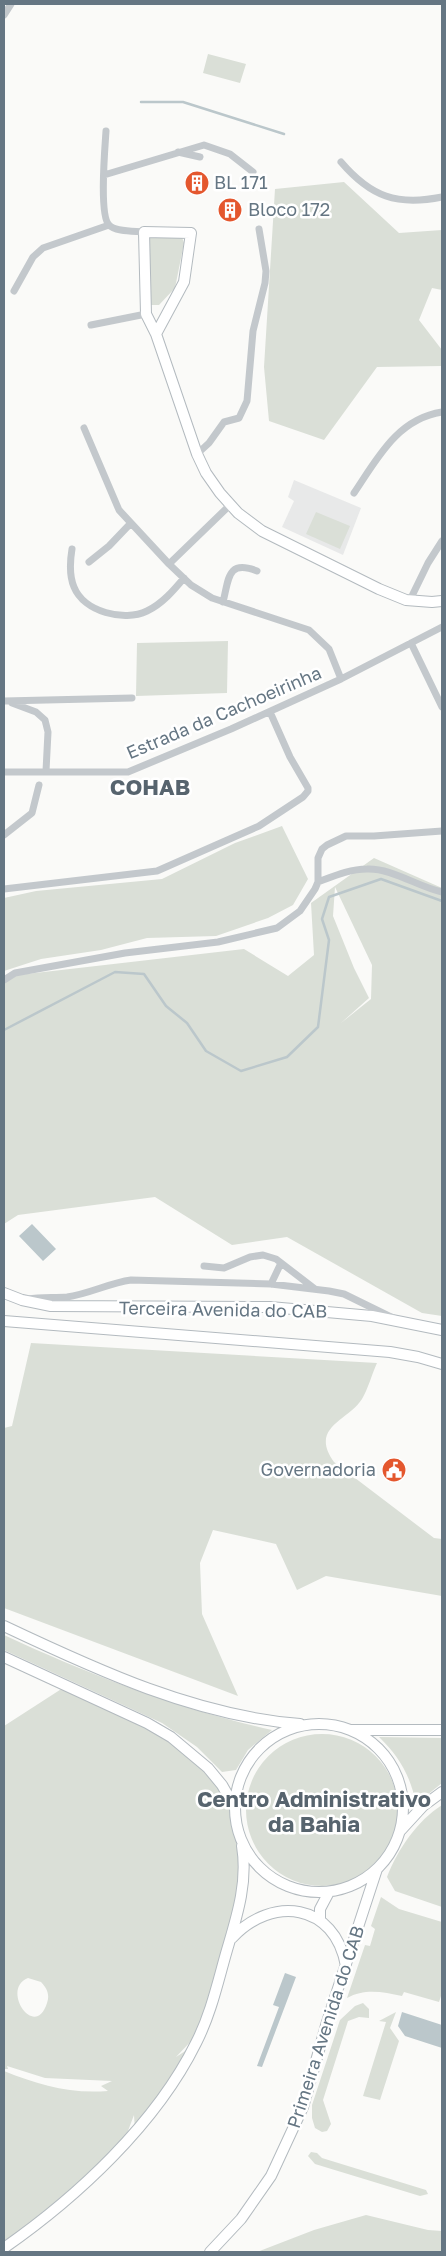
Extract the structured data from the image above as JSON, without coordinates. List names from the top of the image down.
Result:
{
  "streets": {
    "main road": ["Terceira Avenida do CAB", "Primeira Avenida do CAB"],
    "street": ["Estrada da Cachoeirinha"]
  },
  "districts": ["COHAB", "Centro Administrativo da Bahia"],
  "places": {
    "building": ["BL 171", "Bloco 172"],
    "public building": ["Governadoria"]
  }
}
